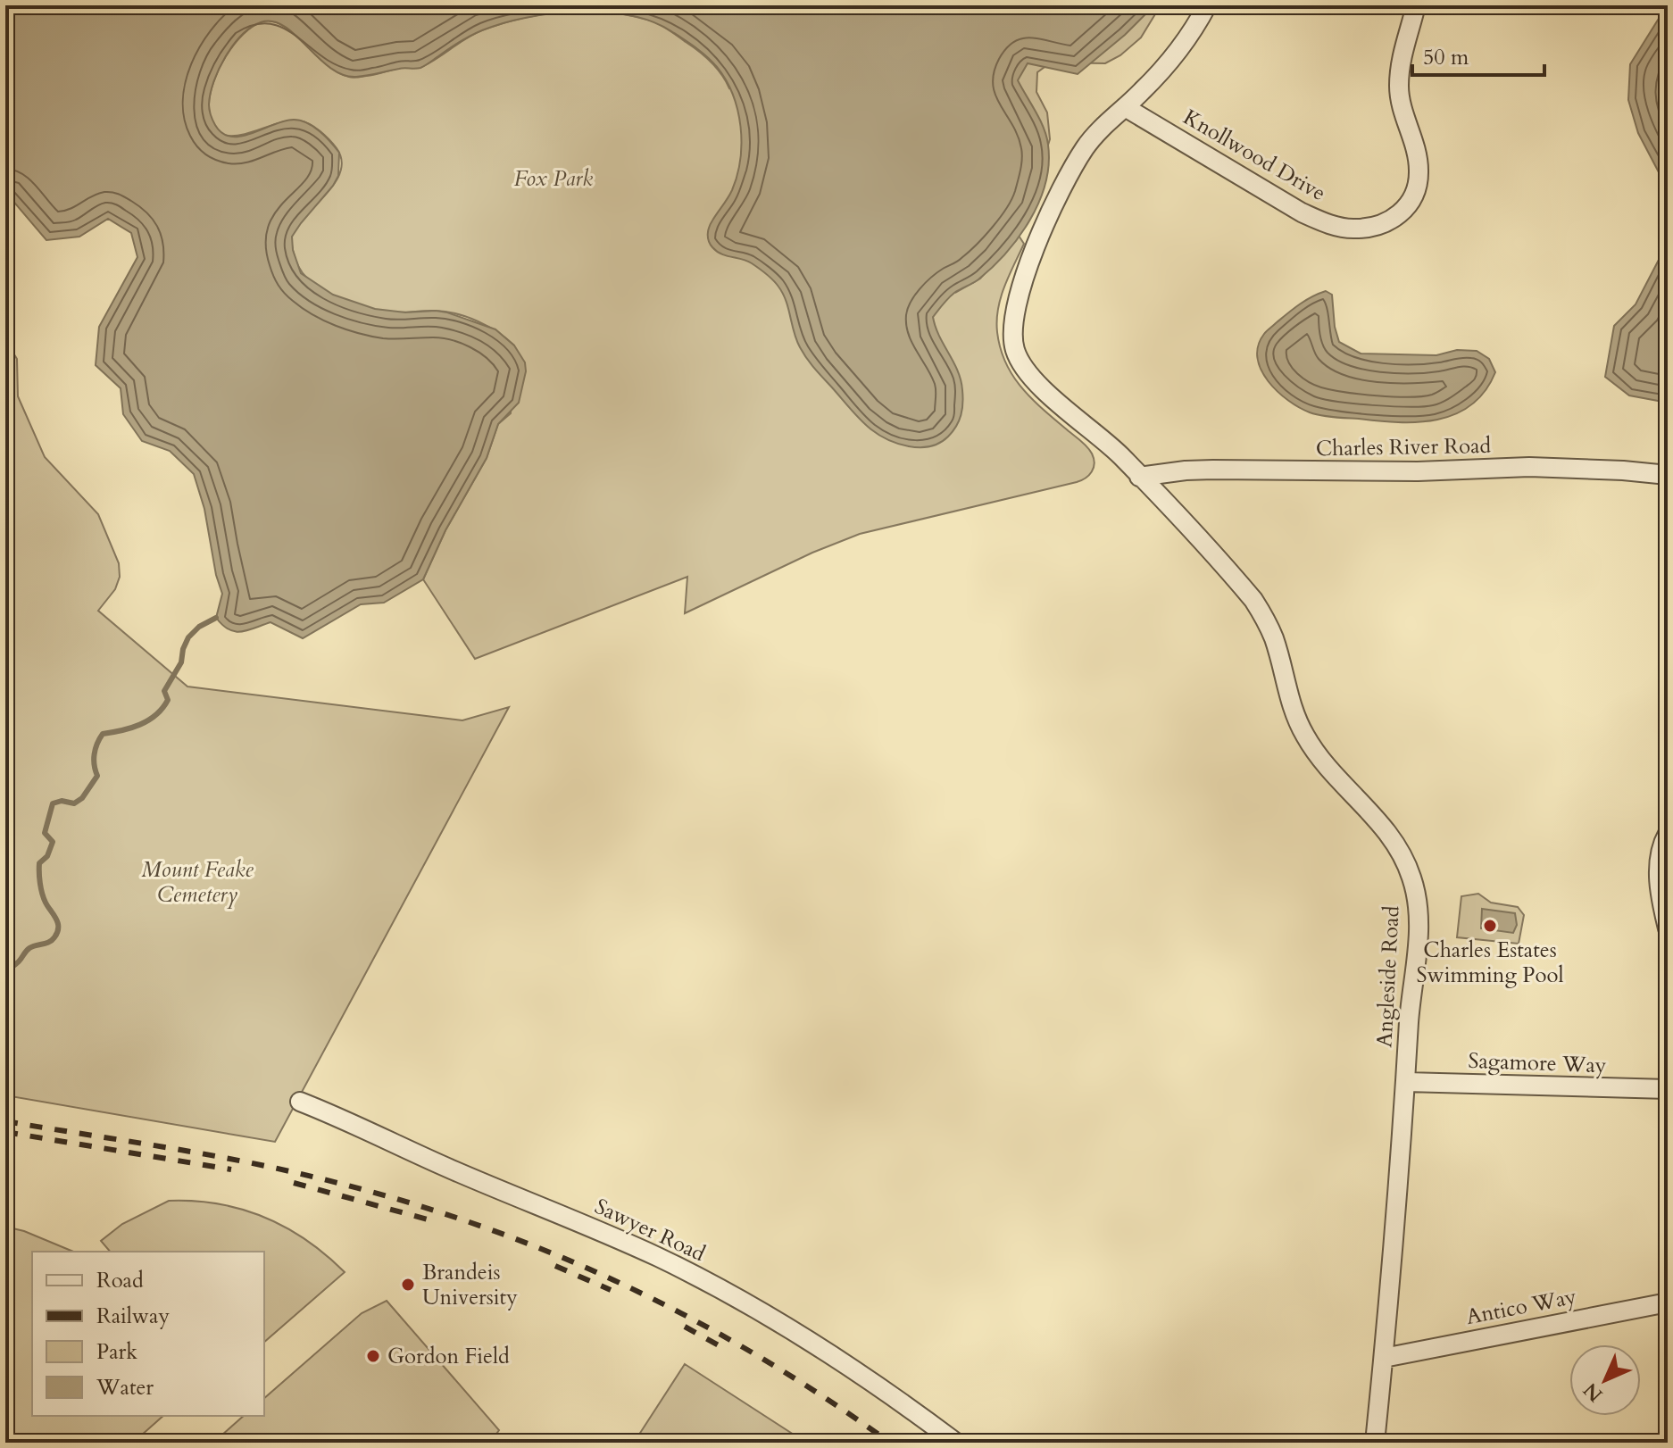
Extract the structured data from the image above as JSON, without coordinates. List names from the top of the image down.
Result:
{
  "streets": {
    "street": [
      "Knollwood Drive",
      "Charles River Road",
      "Angleside Road",
      "Sagamore Way",
      "Sawyer Road",
      "Antico Way"
    ]
  },
  "crossings": [
    ["Knollwood Drive", "Angleside Road"],
    ["Charles River Road", "Angleside Road"],
    ["Angleside Road", "Sagamore Way"],
    ["Angleside Road", "Antico Way"]
  ],
  "parks": ["Fox Park", "Mount Feake Cemetery"],
  "places": ["Charles Estates Swimming Pool", "Brandeis University", "Gordon Field"],
  "legend": [
    "Road",
    "Railway",
    "Park",
    "Water"
  ],
  "scale_bar": "50 m",
  "north": "bottom left"
}
